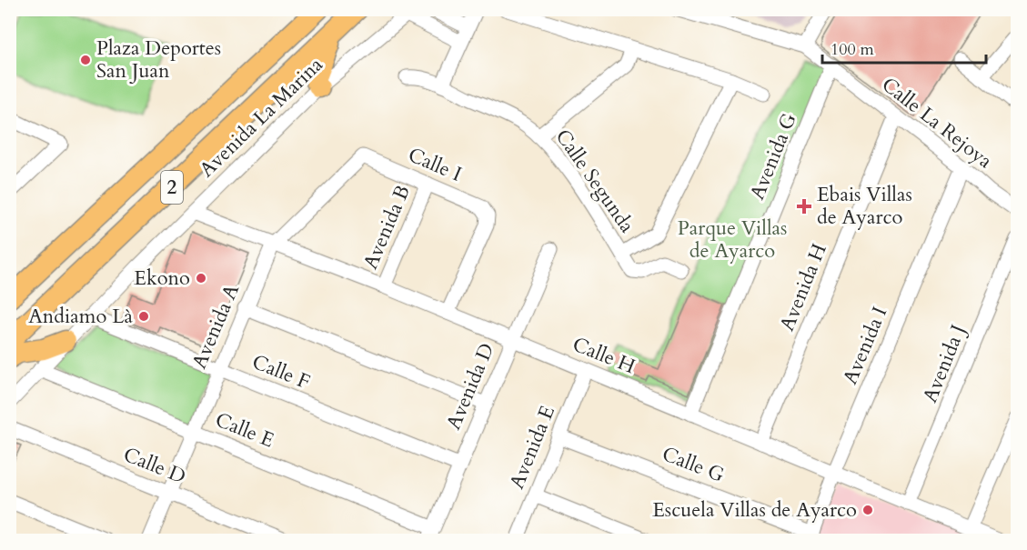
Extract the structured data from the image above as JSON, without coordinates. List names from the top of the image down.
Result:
{
  "streets": {
    "highway": ["2"],
    "street": [
      "Avenida La Marina",
      "Calle La Rejoya",
      "Avenida G",
      "Calle I",
      "Calle Segunda",
      "Avenida B",
      "Avenida H",
      "Avenida A",
      "Avenida I",
      "Calle H",
      "Avenida J",
      "Calle F",
      "Avenida D",
      "Calle E",
      "Avenida E",
      "Calle G",
      "Calle D"
    ]
  },
  "crossings": [
    ["Avenida La Marina", "Calle H"],
    ["Avenida La Marina", "Calle F"],
    ["Avenida La Marina", "Calle E"],
    ["Calle La Rejoya", "Avenida G"],
    ["Calle La Rejoya", "Avenida H"],
    ["Calle La Rejoya", "Avenida I"],
    ["Avenida G", "Calle H"],
    ["Calle I", "Avenida B"],
    ["Calle I", "Avenida A"],
    ["Calle I", "Calle H"],
    ["Avenida B", "Calle H"],
    ["Avenida H", "Calle H"],
    ["Avenida A", "Calle H"],
    ["Avenida A", "Calle F"],
    ["Avenida A", "Calle E"],
    ["Avenida A", "Calle D"],
    ["Avenida I", "Calle H"],
    ["Avenida I", "Calle G"],
    ["Calle H", "Avenida J"],
    ["Calle H", "Avenida D"],
    ["Calle H", "Avenida E"],
    ["Calle F", "Avenida D"],
    ["Avenida D", "Calle E"],
    ["Avenida E", "Calle G"]
  ],
  "parks": ["Parque Villas de Ayarco"],
  "places": {
    "other": [
      "Plaza Deportes San Juan",
      "Ekono",
      "Andiamo Là",
      "Escuela Villas de Ayarco"
    ],
    "health": ["Ebais Villas de Ayarco"]
  },
  "scale_bar": "100 m"
}
